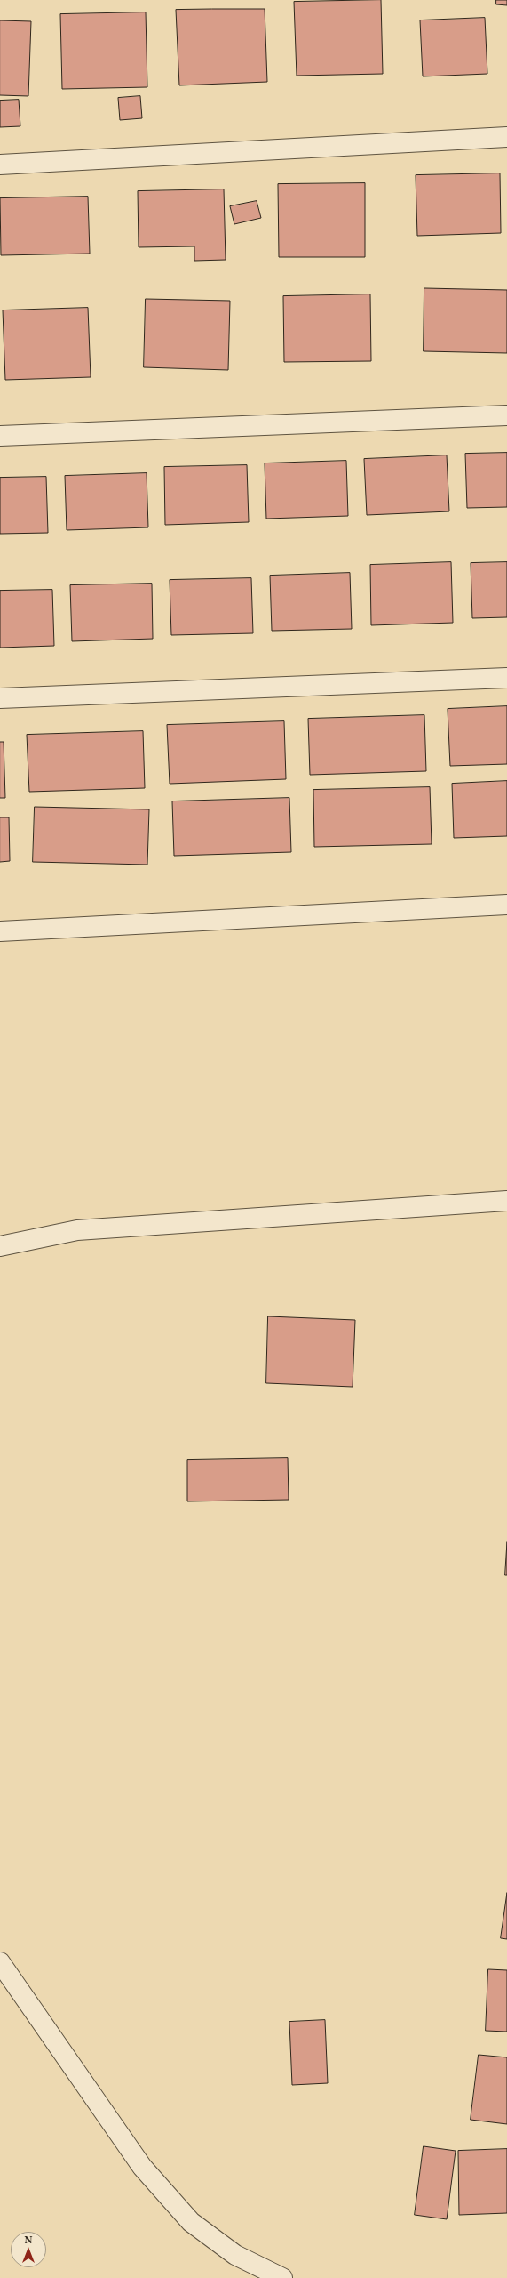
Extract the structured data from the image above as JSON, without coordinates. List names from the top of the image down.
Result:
{
  "north": "top"
}
